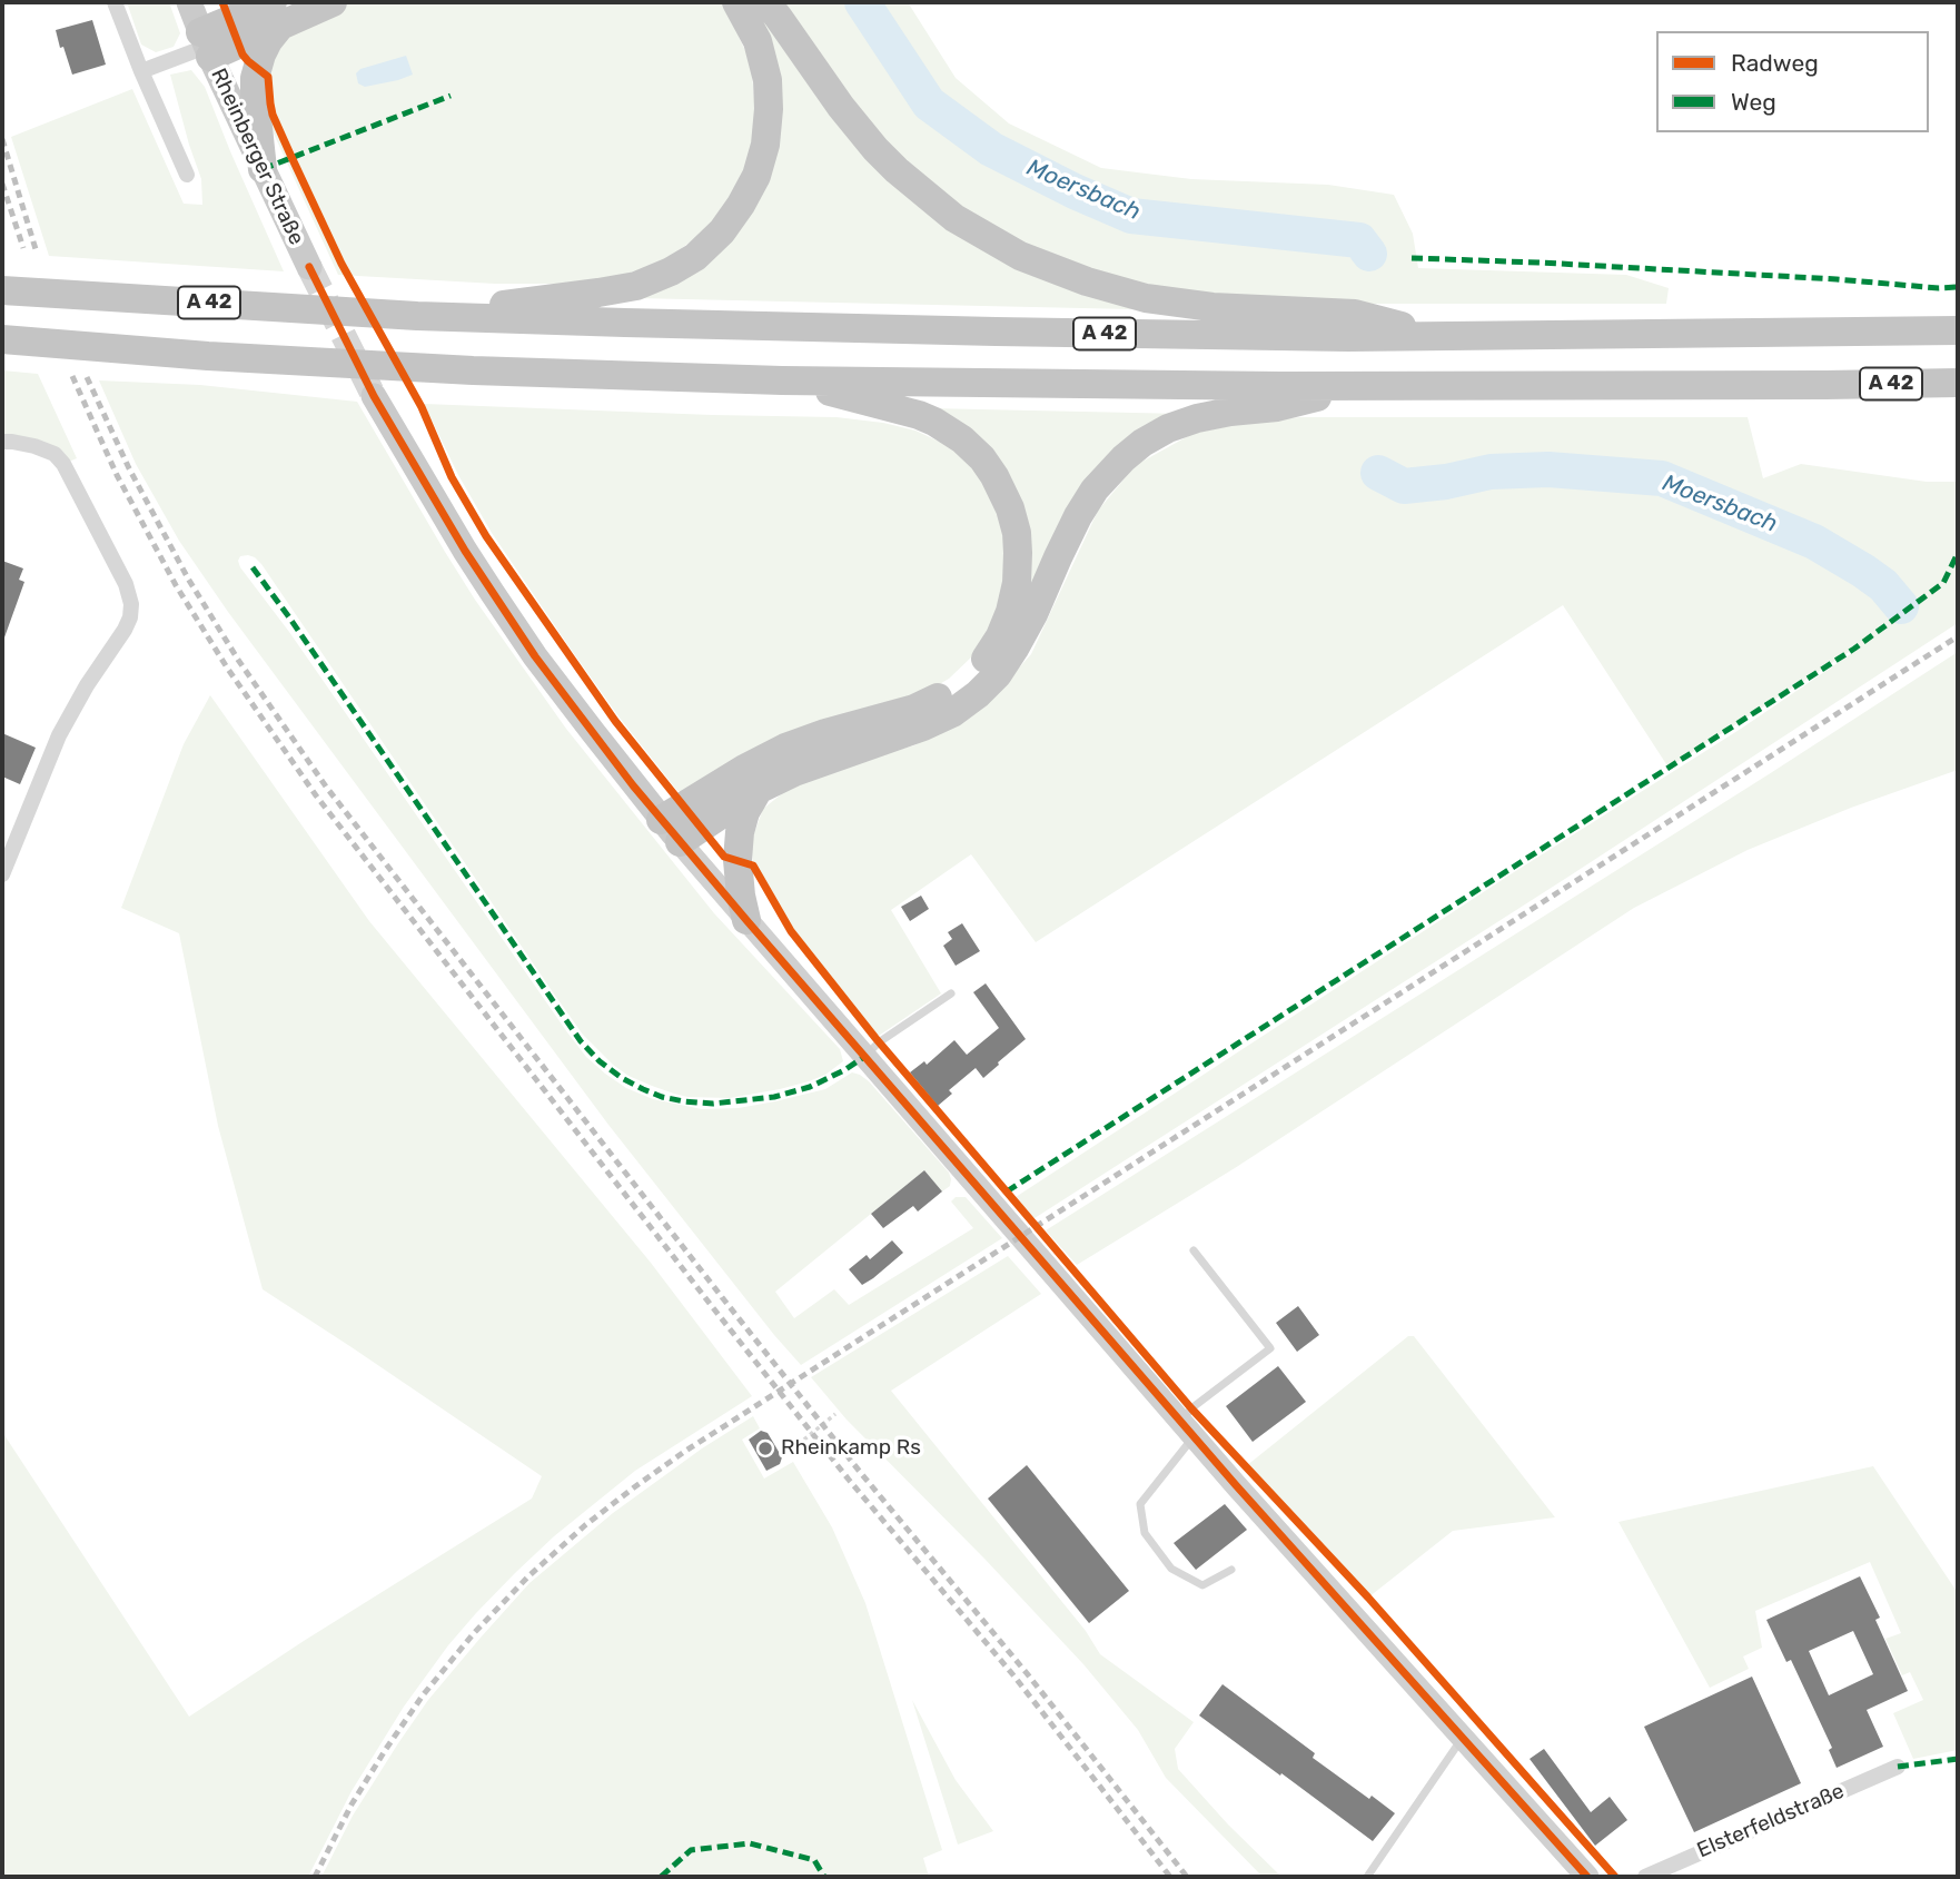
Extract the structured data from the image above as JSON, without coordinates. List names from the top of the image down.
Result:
{
  "streets": {
    "highway": ["A 42"],
    "main road": ["Rheinberger Straße"],
    "street": ["Elsterfeldstraße"]
  },
  "water": ["Moersbach"],
  "places": ["Rheinkamp Rs"],
  "legend": ["Radweg", "Weg"]
}
